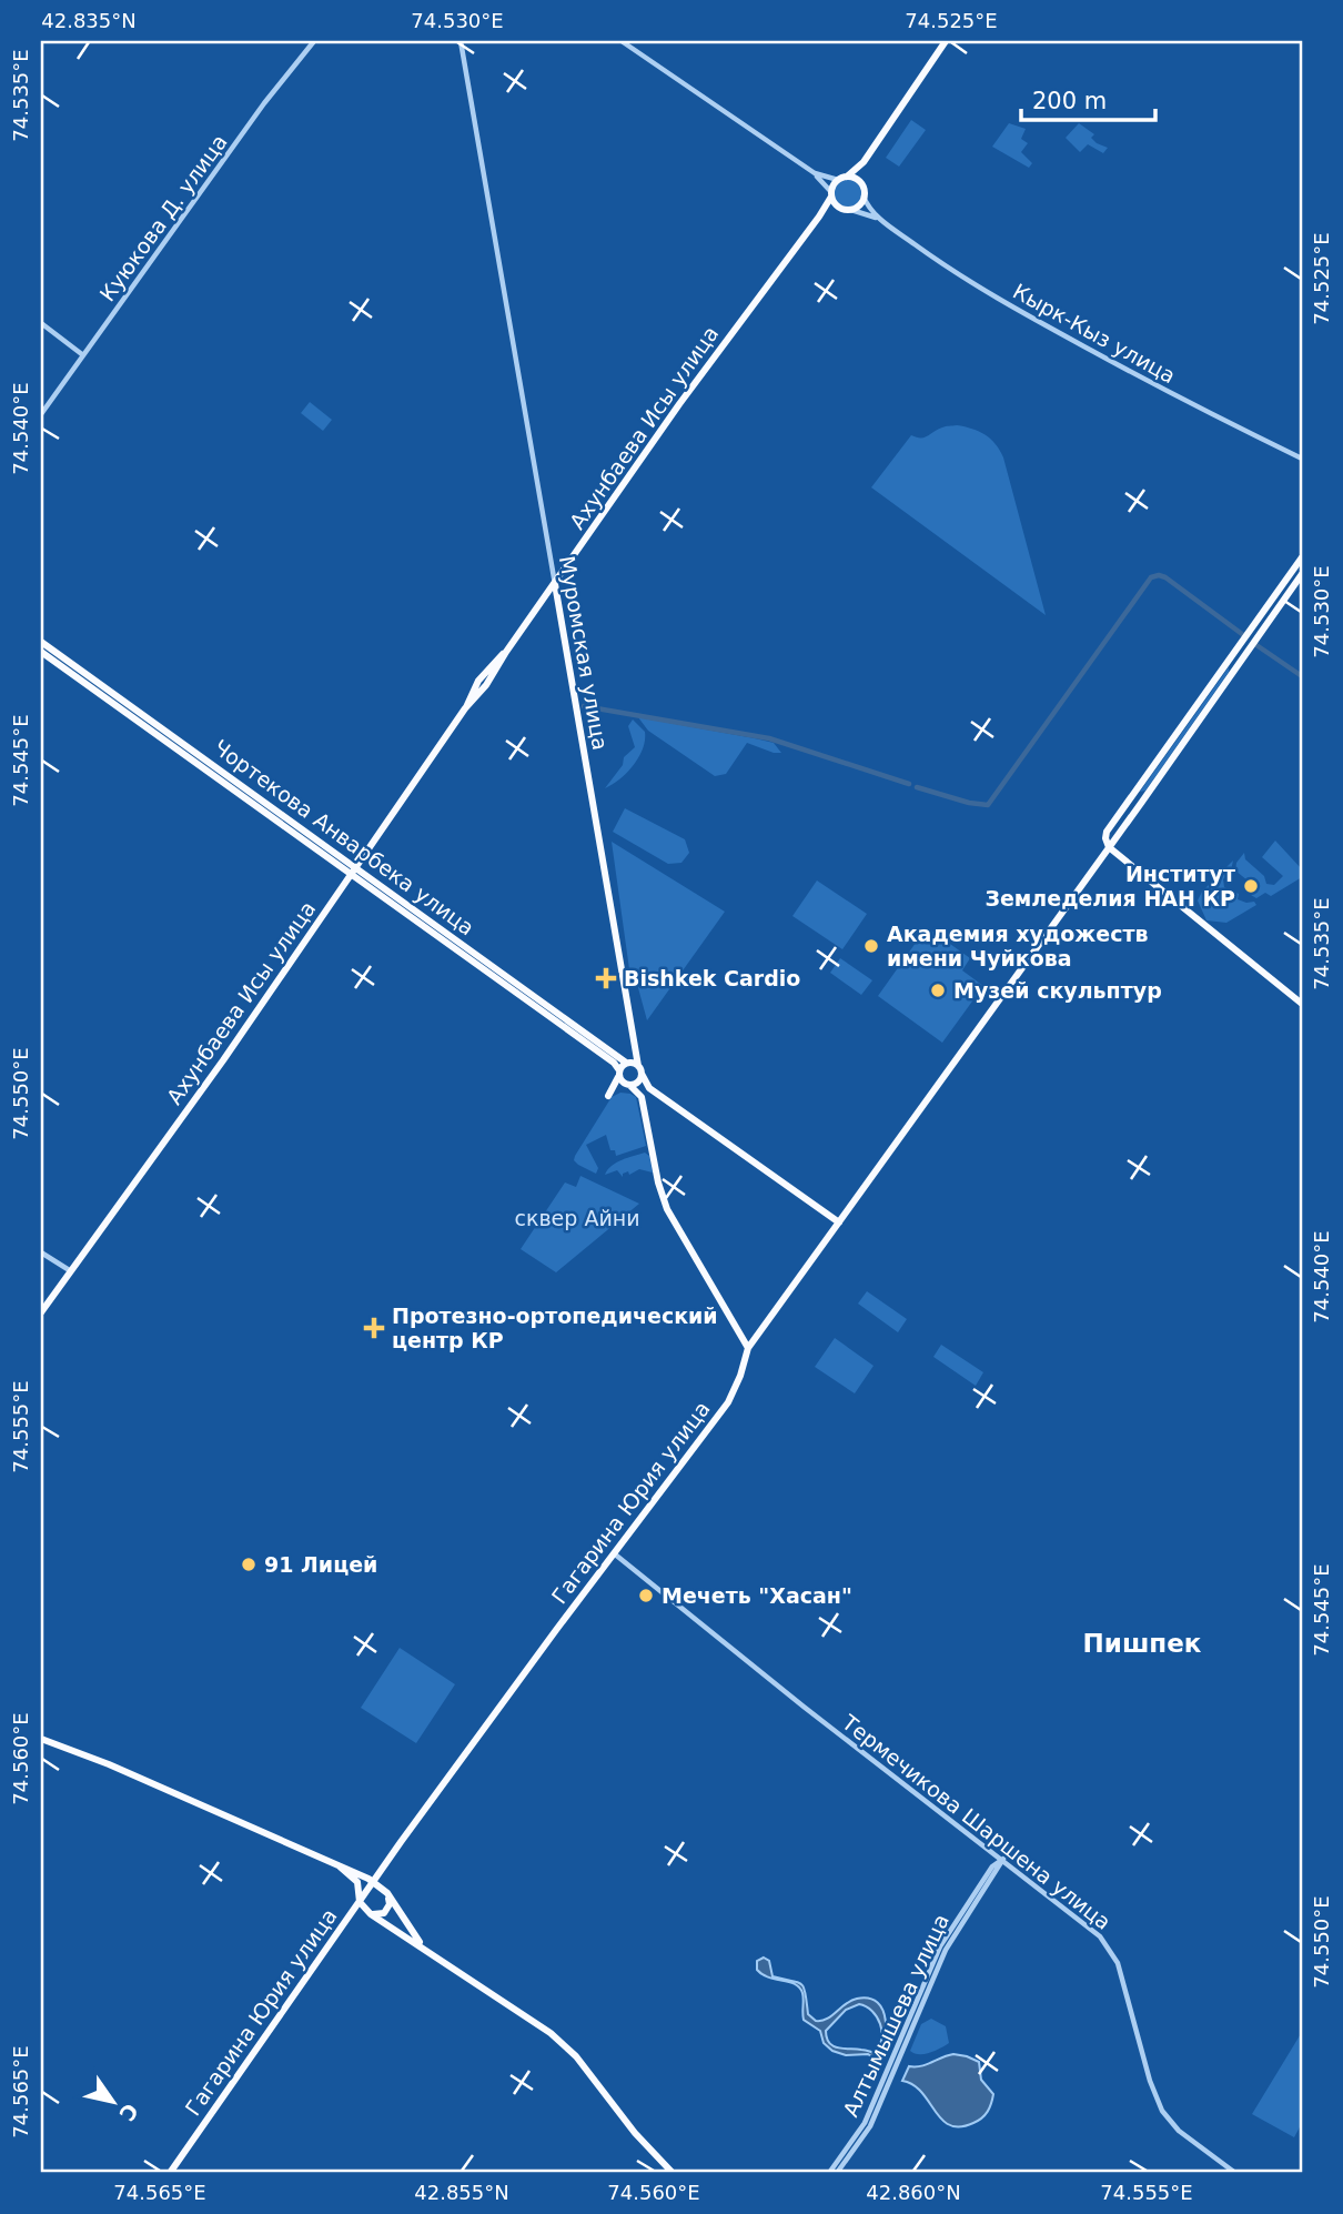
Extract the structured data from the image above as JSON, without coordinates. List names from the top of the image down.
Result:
{
  "streets": {
    "main road": [
      "Ахунбаева Исы улица",
      "Муромская улица",
      "Чортекова Анварбека улица",
      "Гагарина Юрия улица"
    ],
    "street": [
      "Куюкова Д. улица",
      "Кырк-Кыз улица",
      "Термечикова Шаршена улица",
      "Алтымышева улица"
    ]
  },
  "crossings": [
    ["Кырк-Кыз улица", "Ахунбаева Исы улица"],
    ["Ахунбаева Исы улица", "Муромская улица"],
    ["Ахунбаева Исы улица", "Чортекова Анварбека улица"],
    ["Муромская улица", "Чортекова Анварбека улица"],
    ["Гагарина Юрия улица", "Термечикова Шаршена улица"],
    ["Термечикова Шаршена улица", "Алтымышева улица"]
  ],
  "districts": ["Пишпек"],
  "parks": ["сквер Айни"],
  "places": {
    "other": [
      "Институт Земледелия НАН КР",
      "Академия художеств имени Чуйкова",
      "Музей скульптур",
      "91 Лицей",
      "Мечеть \"Хасан\""
    ],
    "health": ["Bishkek Cardio", "Протезно-ортопедический центр КР"]
  },
  "scale_bar": "200 m",
  "north": "bottom right",
  "coordinates": [
    "42.835°N",
    "74.530°E",
    "74.525°E",
    "74.535°E",
    "74.540°E",
    "74.545°E",
    "74.550°E",
    "74.555°E",
    "74.560°E",
    "74.565°E",
    "42.855°N",
    "42.860°N"
  ]
}
